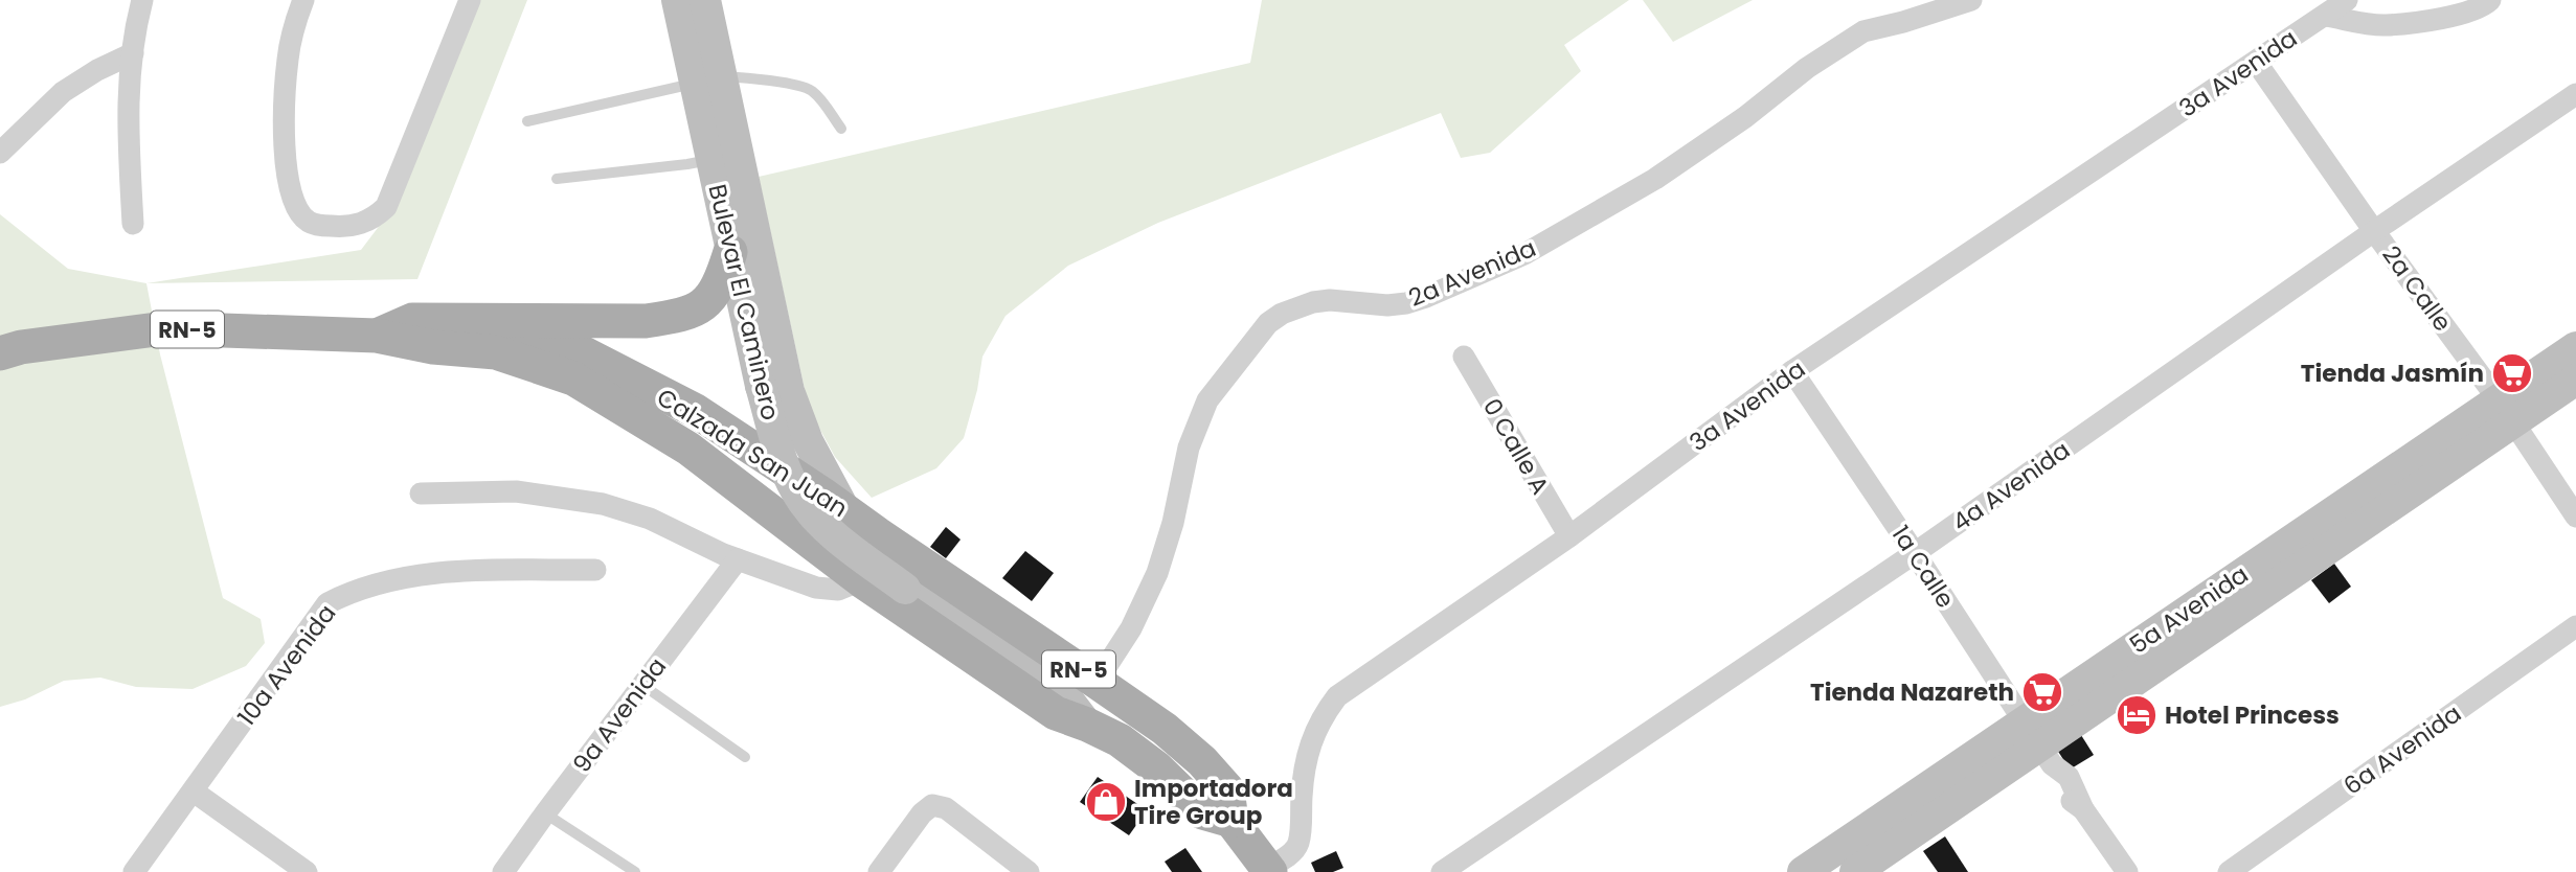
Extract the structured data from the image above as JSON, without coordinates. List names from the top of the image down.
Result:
{
  "streets": {
    "main road": [
      "Bulevar El Caminero",
      "RN-5",
      "Calzada San Juan",
      "5a Avenida"
    ],
    "street": [
      "3a Avenida",
      "2a Avenida",
      "2a Calle",
      "0 Calle A",
      "4a Avenida",
      "1a Calle",
      "10a Avenida",
      "9a Avenida",
      "6a Avenida"
    ]
  },
  "crossings": [
    ["3a Avenida", "2a Calle"],
    ["3a Avenida", "0 Calle A"],
    ["3a Avenida", "Calzada San Juan"],
    ["3a Avenida", "1a Calle"],
    ["2a Avenida", "Calzada San Juan"],
    ["2a Calle", "4a Avenida"],
    ["2a Calle", "5a Avenida"],
    ["Bulevar El Caminero", "Calzada San Juan"],
    ["RN-5", "Calzada San Juan"],
    ["4a Avenida", "1a Calle"],
    ["1a Calle", "5a Avenida"]
  ],
  "places": {
    "supermarket": ["Tienda Jasmín", "Tienda Nazareth"],
    "hotel": ["Hotel Princess"],
    "shop": ["Importadora Tire Group"]
  }
}
